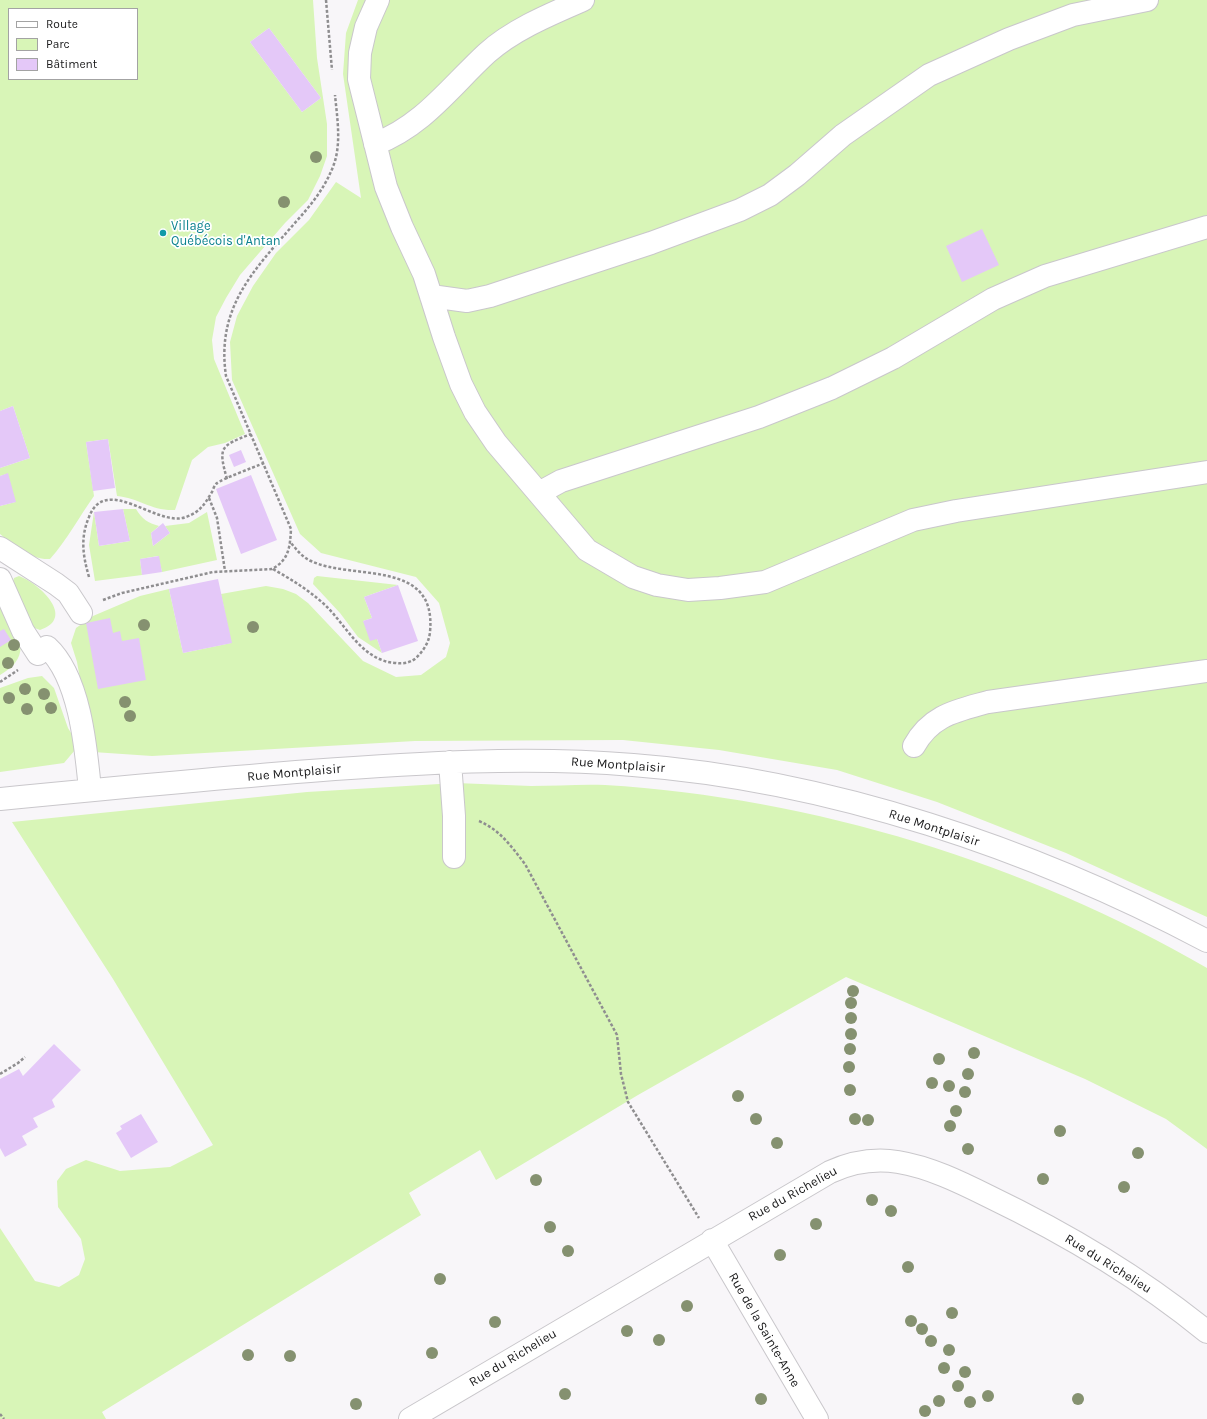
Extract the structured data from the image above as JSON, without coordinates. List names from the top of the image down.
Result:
{
  "streets": {
    "street": ["Rue Montplaisir", "Rue du Richelieu", "Rue de la Sainte-Anne"]
  },
  "crossings": [
    ["Rue du Richelieu", "Rue de la Sainte-Anne"]
  ],
  "places": ["Village Québécois d'Antan"],
  "legend": ["Route", "Parc", "Bâtiment"]
}
